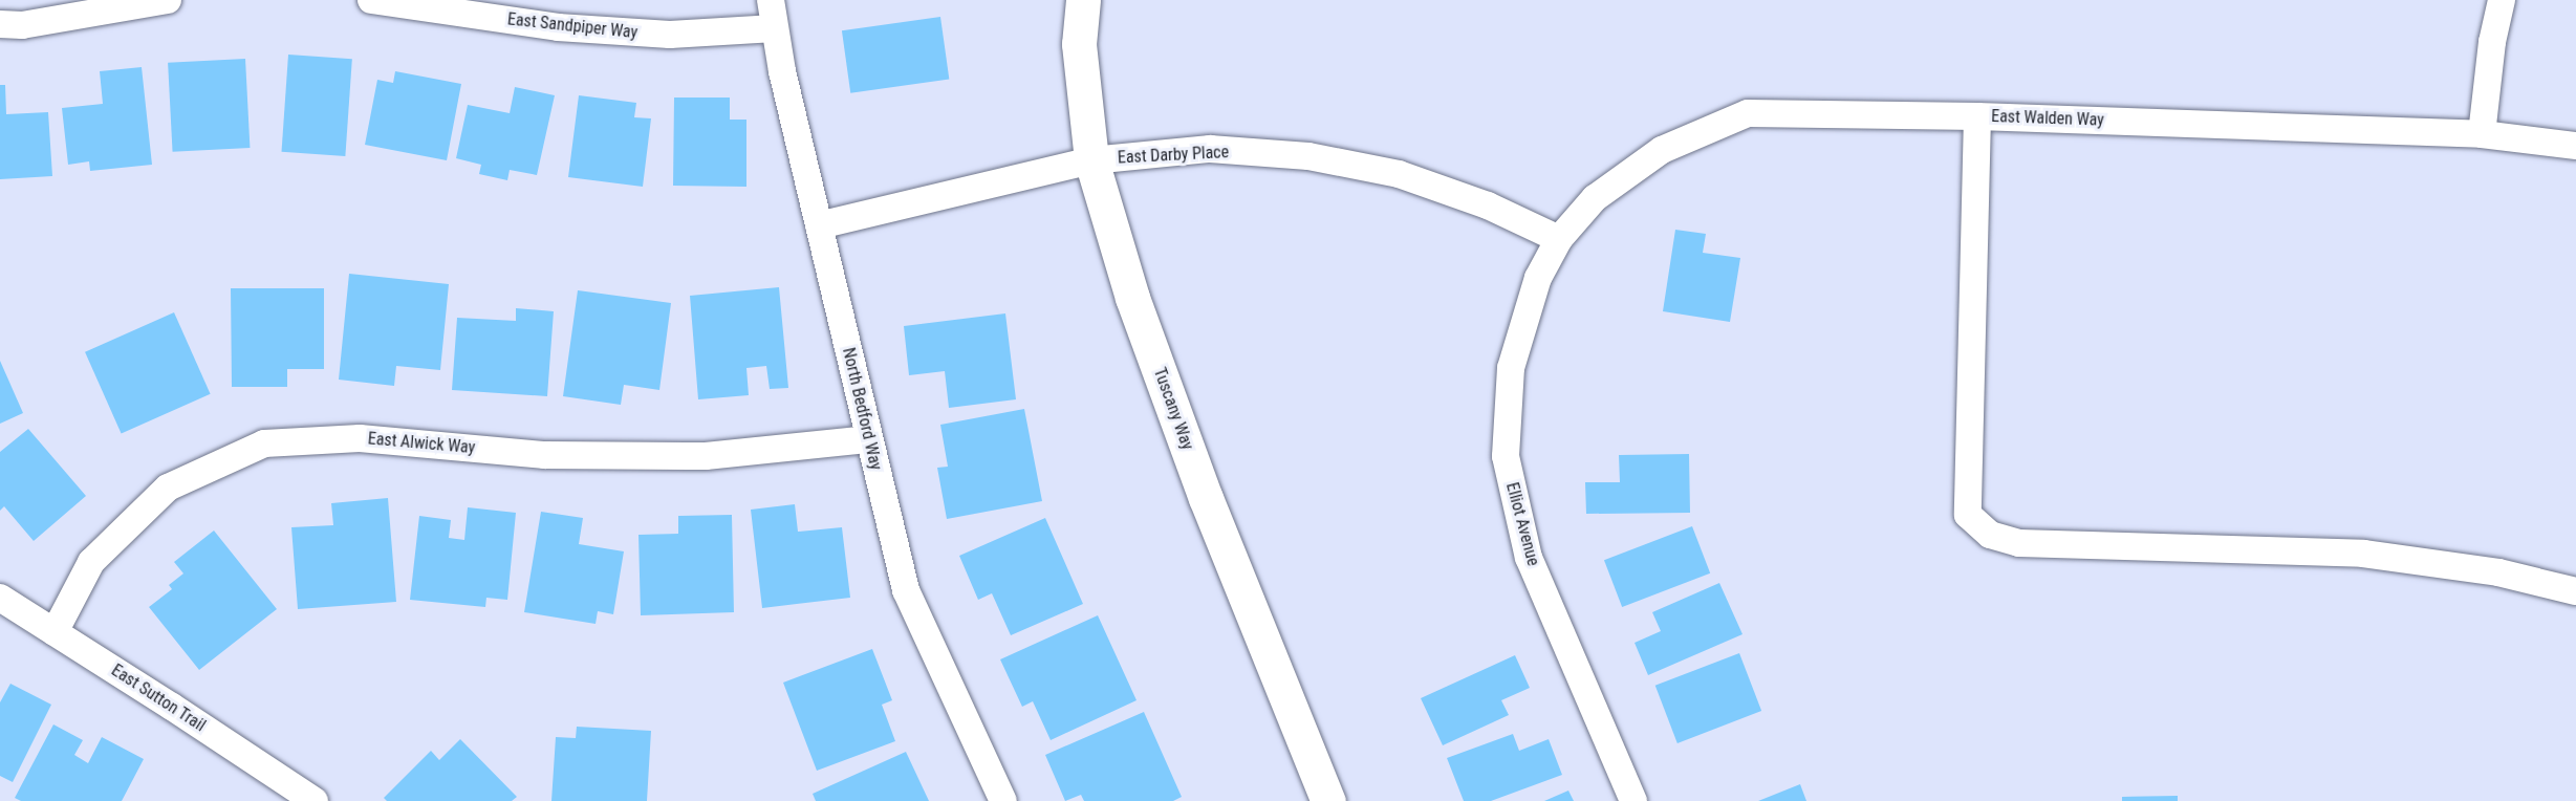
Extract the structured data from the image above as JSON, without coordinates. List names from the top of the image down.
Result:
{
  "streets": {
    "street": [
      "East Sandpiper Way",
      "East Walden Way",
      "East Darby Place",
      "North Bedford Way",
      "Tuscany Way",
      "East Alwick Way",
      "Elliot Avenue",
      "East Sutton Trail"
    ]
  },
  "crossings": [
    ["East Sandpiper Way", "North Bedford Way"],
    ["East Walden Way", "East Darby Place"],
    ["East Walden Way", "Elliot Avenue"],
    ["East Darby Place", "North Bedford Way"],
    ["East Darby Place", "Tuscany Way"],
    ["East Darby Place", "Elliot Avenue"],
    ["North Bedford Way", "East Alwick Way"],
    ["East Alwick Way", "East Sutton Trail"]
  ]
}
